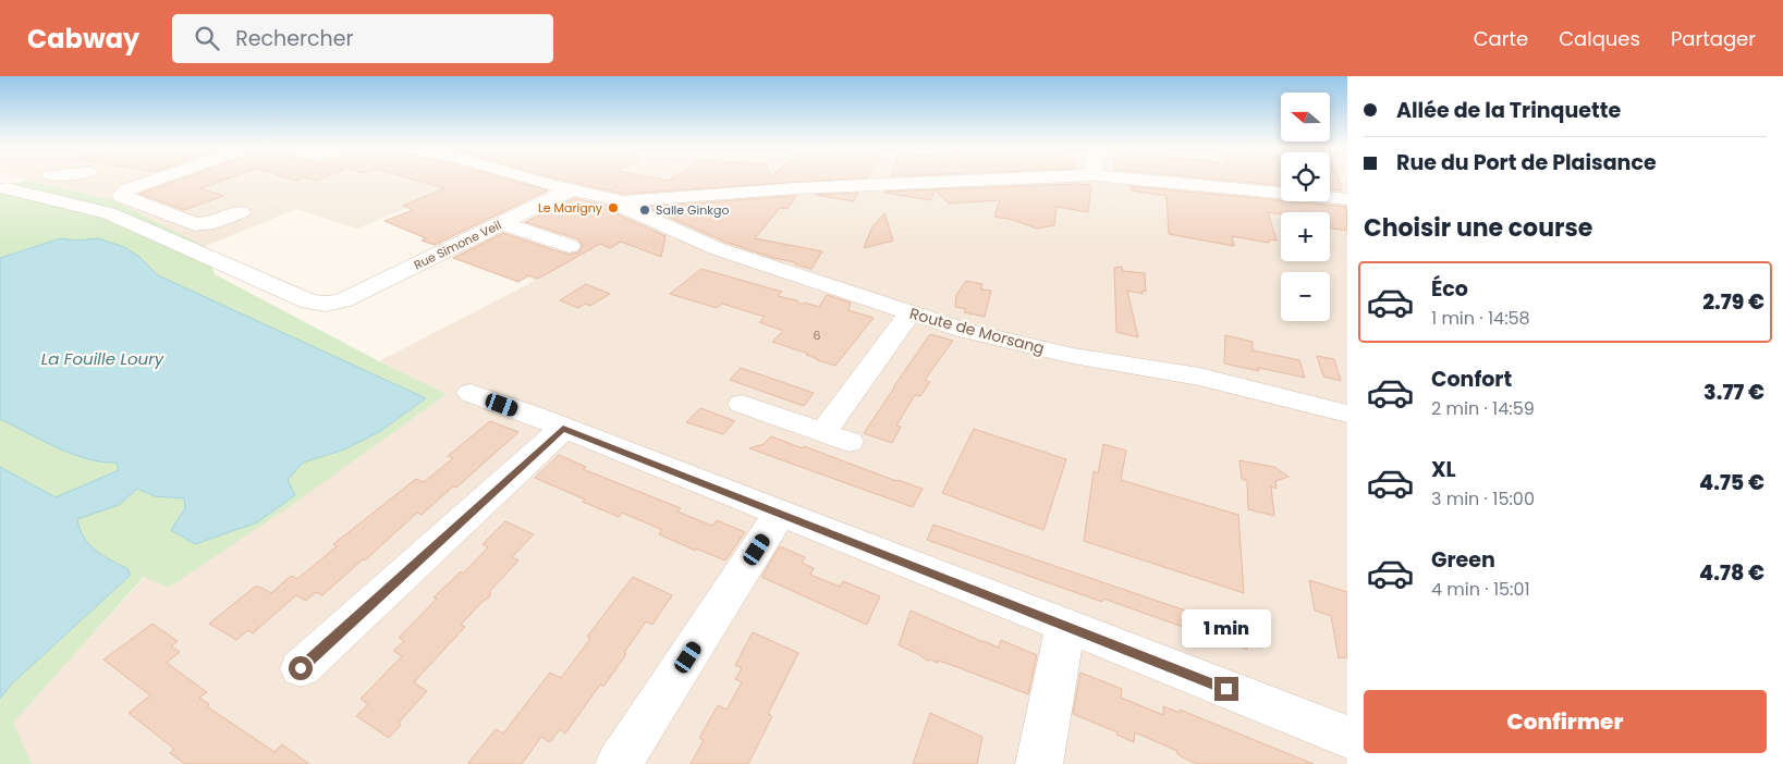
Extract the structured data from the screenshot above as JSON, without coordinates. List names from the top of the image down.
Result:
{
  "streets": {
    "street": ["Rue Simone Veil", "Route de Morsang"]
  },
  "water": ["La Fouille Loury"],
  "places": ["Le Marigny", "Salle Ginkgo"],
  "house_numbers": ["6"],
  "north": "left",
  "page": {
    "header": "Cabway",
    "search": "Rechercher",
    "nav": ["Carte", "Calques", "Partager"],
    "banner": ["Allée de la Trinquette", "Rue du Port de Plaisance"],
    "map_buttons": ["+", "−"],
    "heading": "Choisir une course",
    "list": [
      {
        "name": "Éco",
        "note": "1 min · 14:58",
        "value": "2.79 €"
      },
      {
        "name": "Confort",
        "note": "2 min · 14:59",
        "value": "3.77 €"
      },
      {
        "name": "XL",
        "note": "3 min · 15:00",
        "value": "4.75 €"
      },
      {
        "name": "Green",
        "note": "4 min · 15:01",
        "value": "4.78 €"
      }
    ],
    "bubble": "1 min",
    "buttons": "Confirmer"
  }
}
